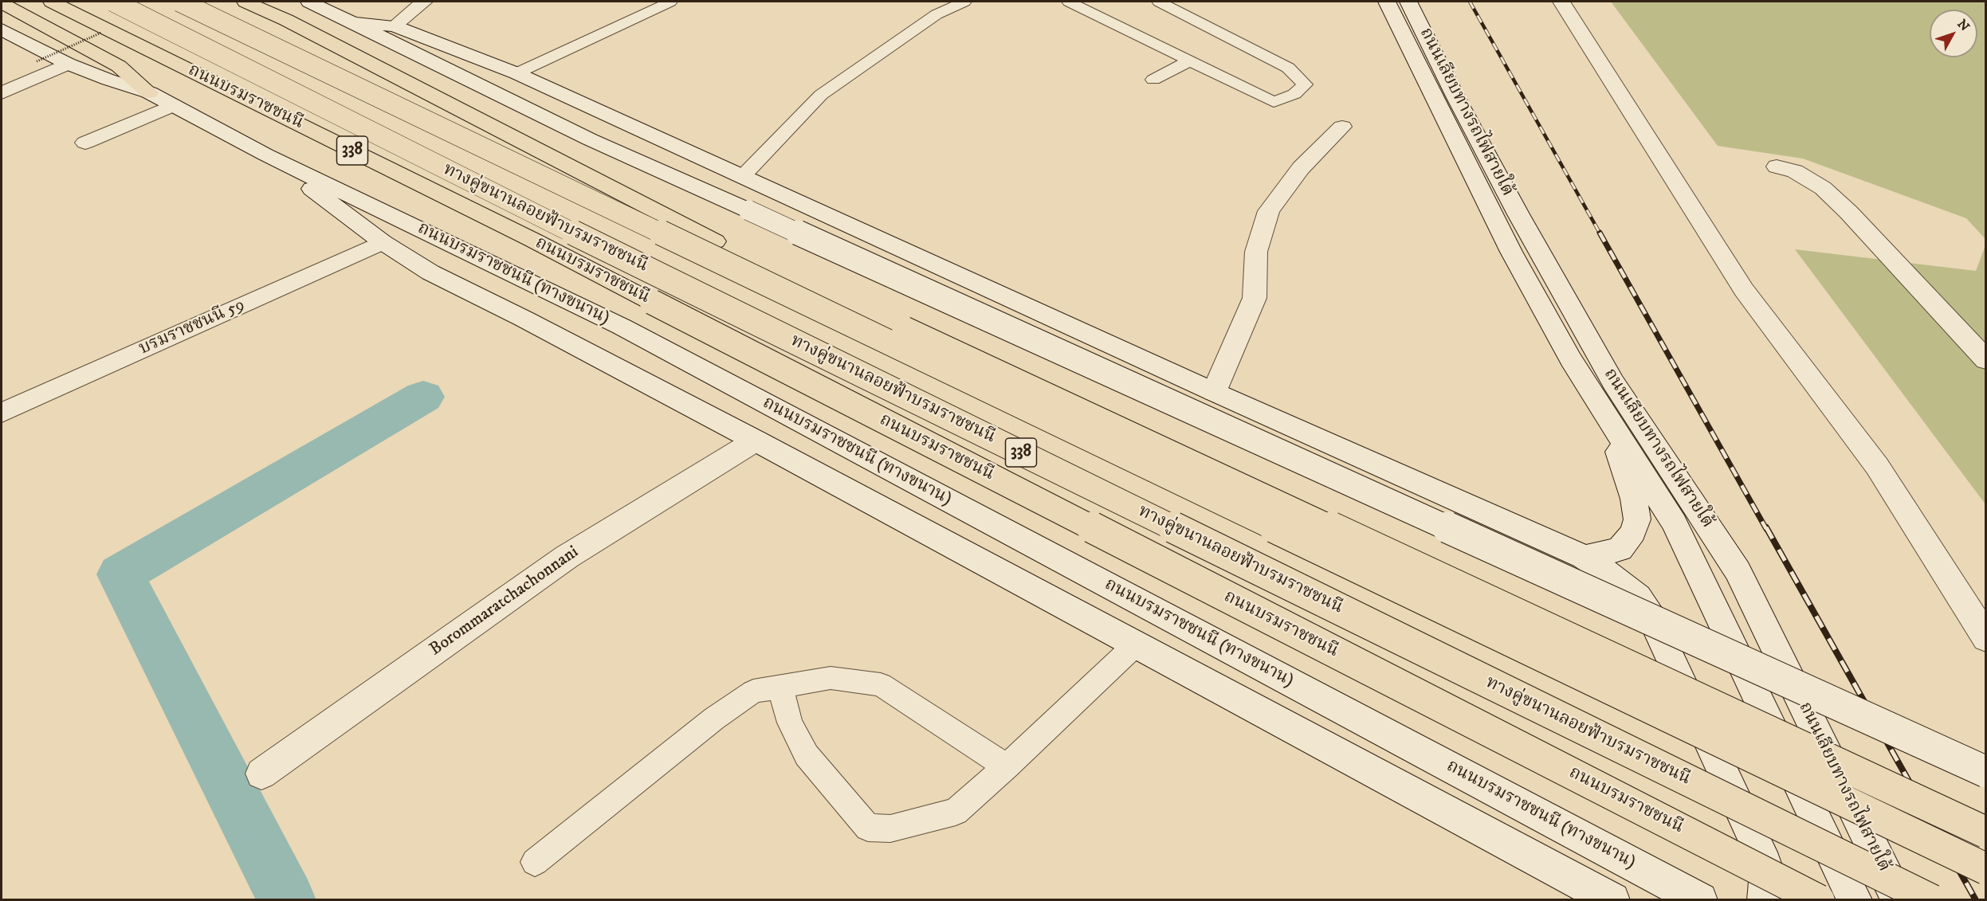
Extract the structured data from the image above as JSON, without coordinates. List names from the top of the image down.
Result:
{
  "streets": {
    "main road": [
      "ถนนบรมราชชนนี",
      "ถนนเลียบทางรถไฟสายใต้",
      "338",
      "ทางคู่ขนานลอยฟ้าบรมราชชนนี",
      "ถนนบรมราชชนนี (ทางขนาน)",
      "บรมราชชนนี 59",
      "Borommaratchachonnani"
    ]
  },
  "north": "top right"
}
